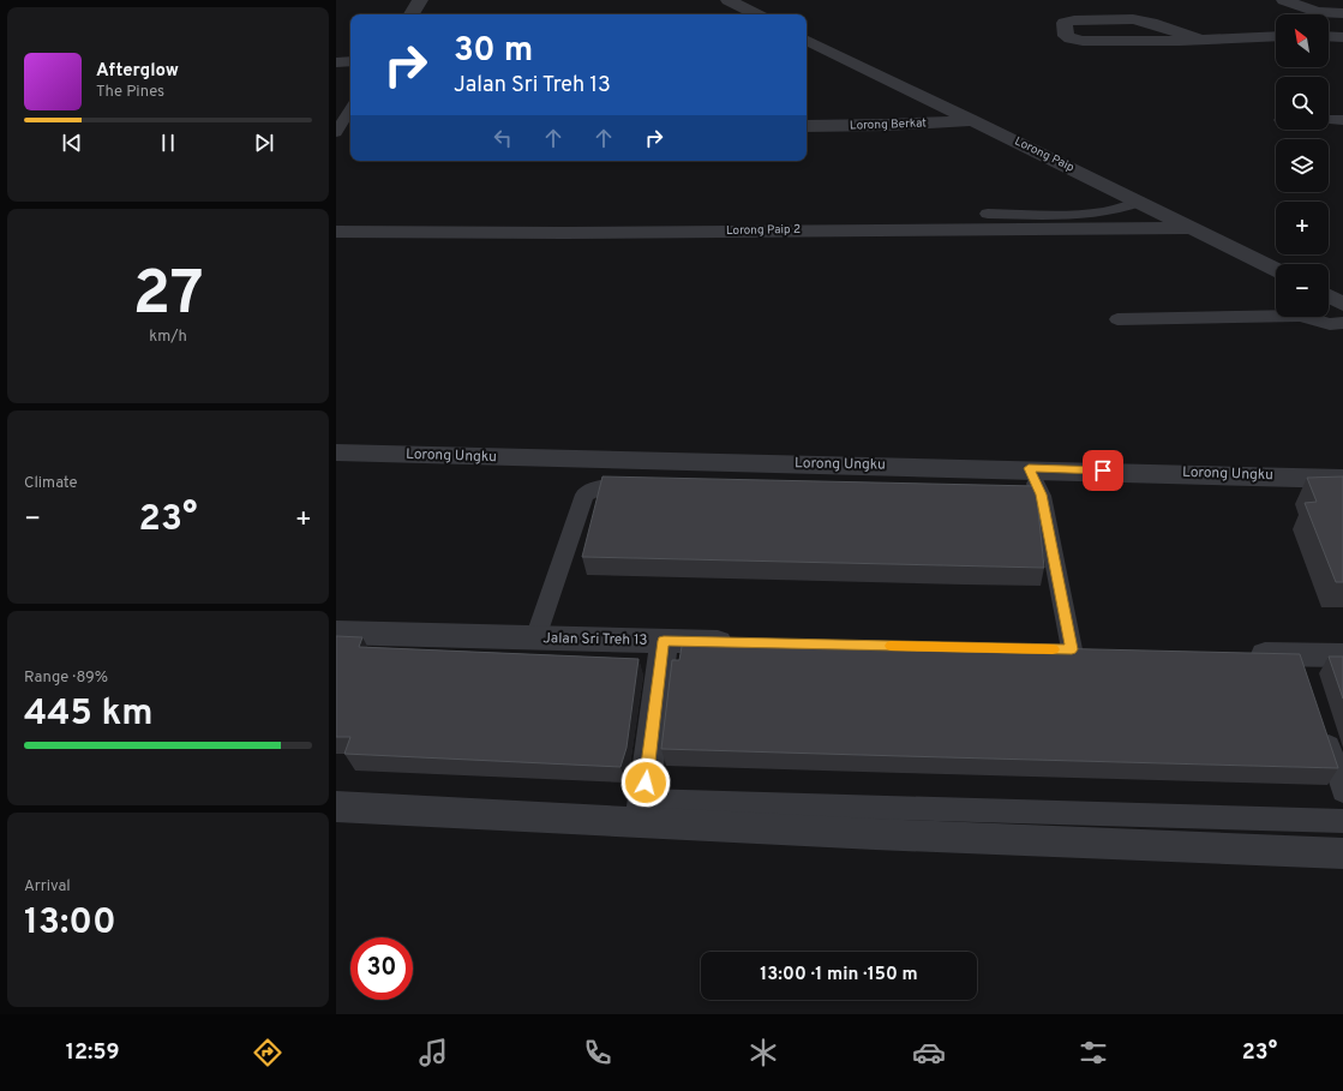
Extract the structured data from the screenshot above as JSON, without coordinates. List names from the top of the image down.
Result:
{
  "streets": {
    "street": [
      "Lorong Berkat",
      "Lorong Paip",
      "Lorong Paip 2",
      "Lorong Ungku",
      "Jalan Sri Treh 13"
    ]
  },
  "crossings": [
    ["Lorong Berkat", "Lorong Paip"],
    ["Lorong Paip", "Lorong Paip 2"]
  ],
  "north": "top left",
  "page": {
    "map_buttons": ["+", "−"],
    "turn": ["30 m", "Jalan Sri Treh 13"],
    "song": ["Afterglow", "The Pines"],
    "tile": [
      ["27", "km/h"],
      "Climate",
      ["Range · 89%", "445 km"],
      ["Arrival", "13:00"]
    ],
    "heat": ["−", "23°", "+"],
    "limit": "30",
    "trip": "13:00 · 1 min · 150 m",
    "tabs": ["12:59", "23°"]
  }
}
